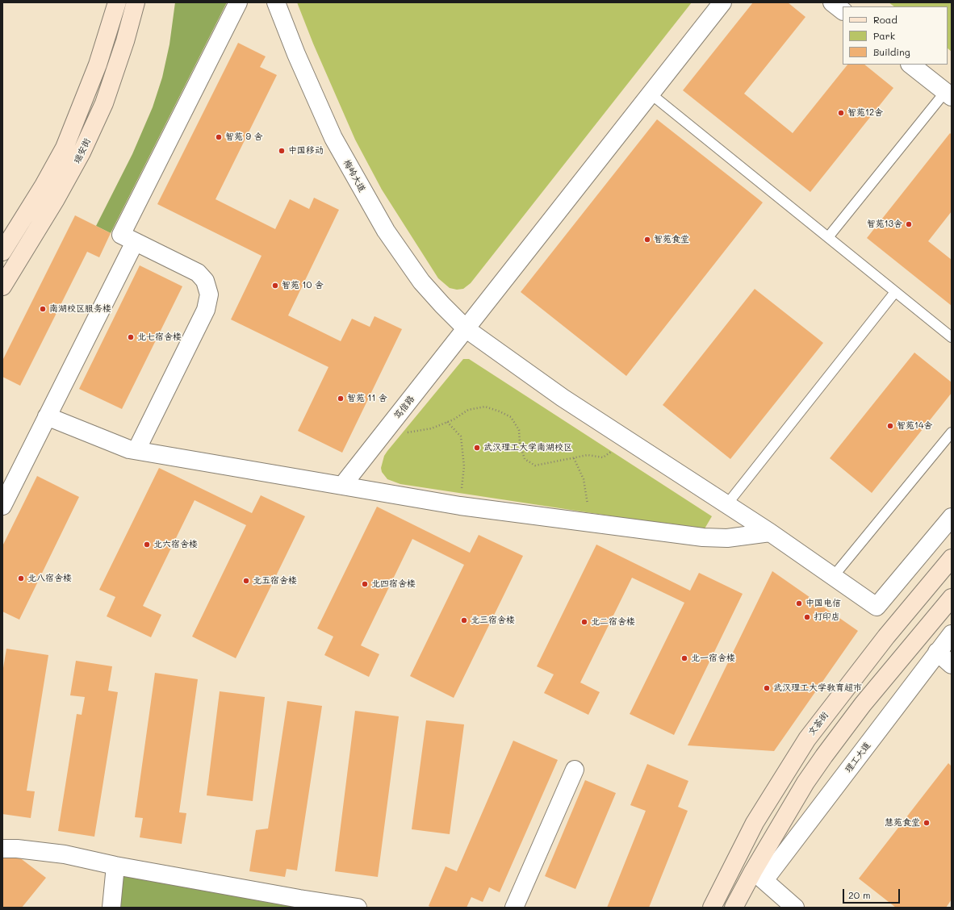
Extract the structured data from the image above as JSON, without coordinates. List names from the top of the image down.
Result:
{
  "streets": {
    "main road": ["瑞安街", "文荟街"],
    "street": ["梅岭大道", "笃信路", "理工大道"]
  },
  "crossings": [
    ["梅岭大道", "笃信路"]
  ],
  "places": [
    "智苑12舍",
    "智苑 9 舍",
    "中国移动",
    "智苑13舍",
    "智苑食堂",
    "智苑 10 舍",
    "南湖校区服务楼",
    "北七宿舍楼",
    "智苑 11 舍",
    "智苑14舍",
    "武汉理工大学南湖校区",
    "北六宿舍楼",
    "北八宿舍楼",
    "北五宿舍楼",
    "北四宿舍楼",
    "中国电信",
    "打印店",
    "北三宿舍楼",
    "北二宿舍楼",
    "北一宿舍楼",
    "武汉理工大学教育超市",
    "慧苑食堂"
  ],
  "legend": ["Road", "Park", "Building"],
  "scale_bar": "20 m"
}
